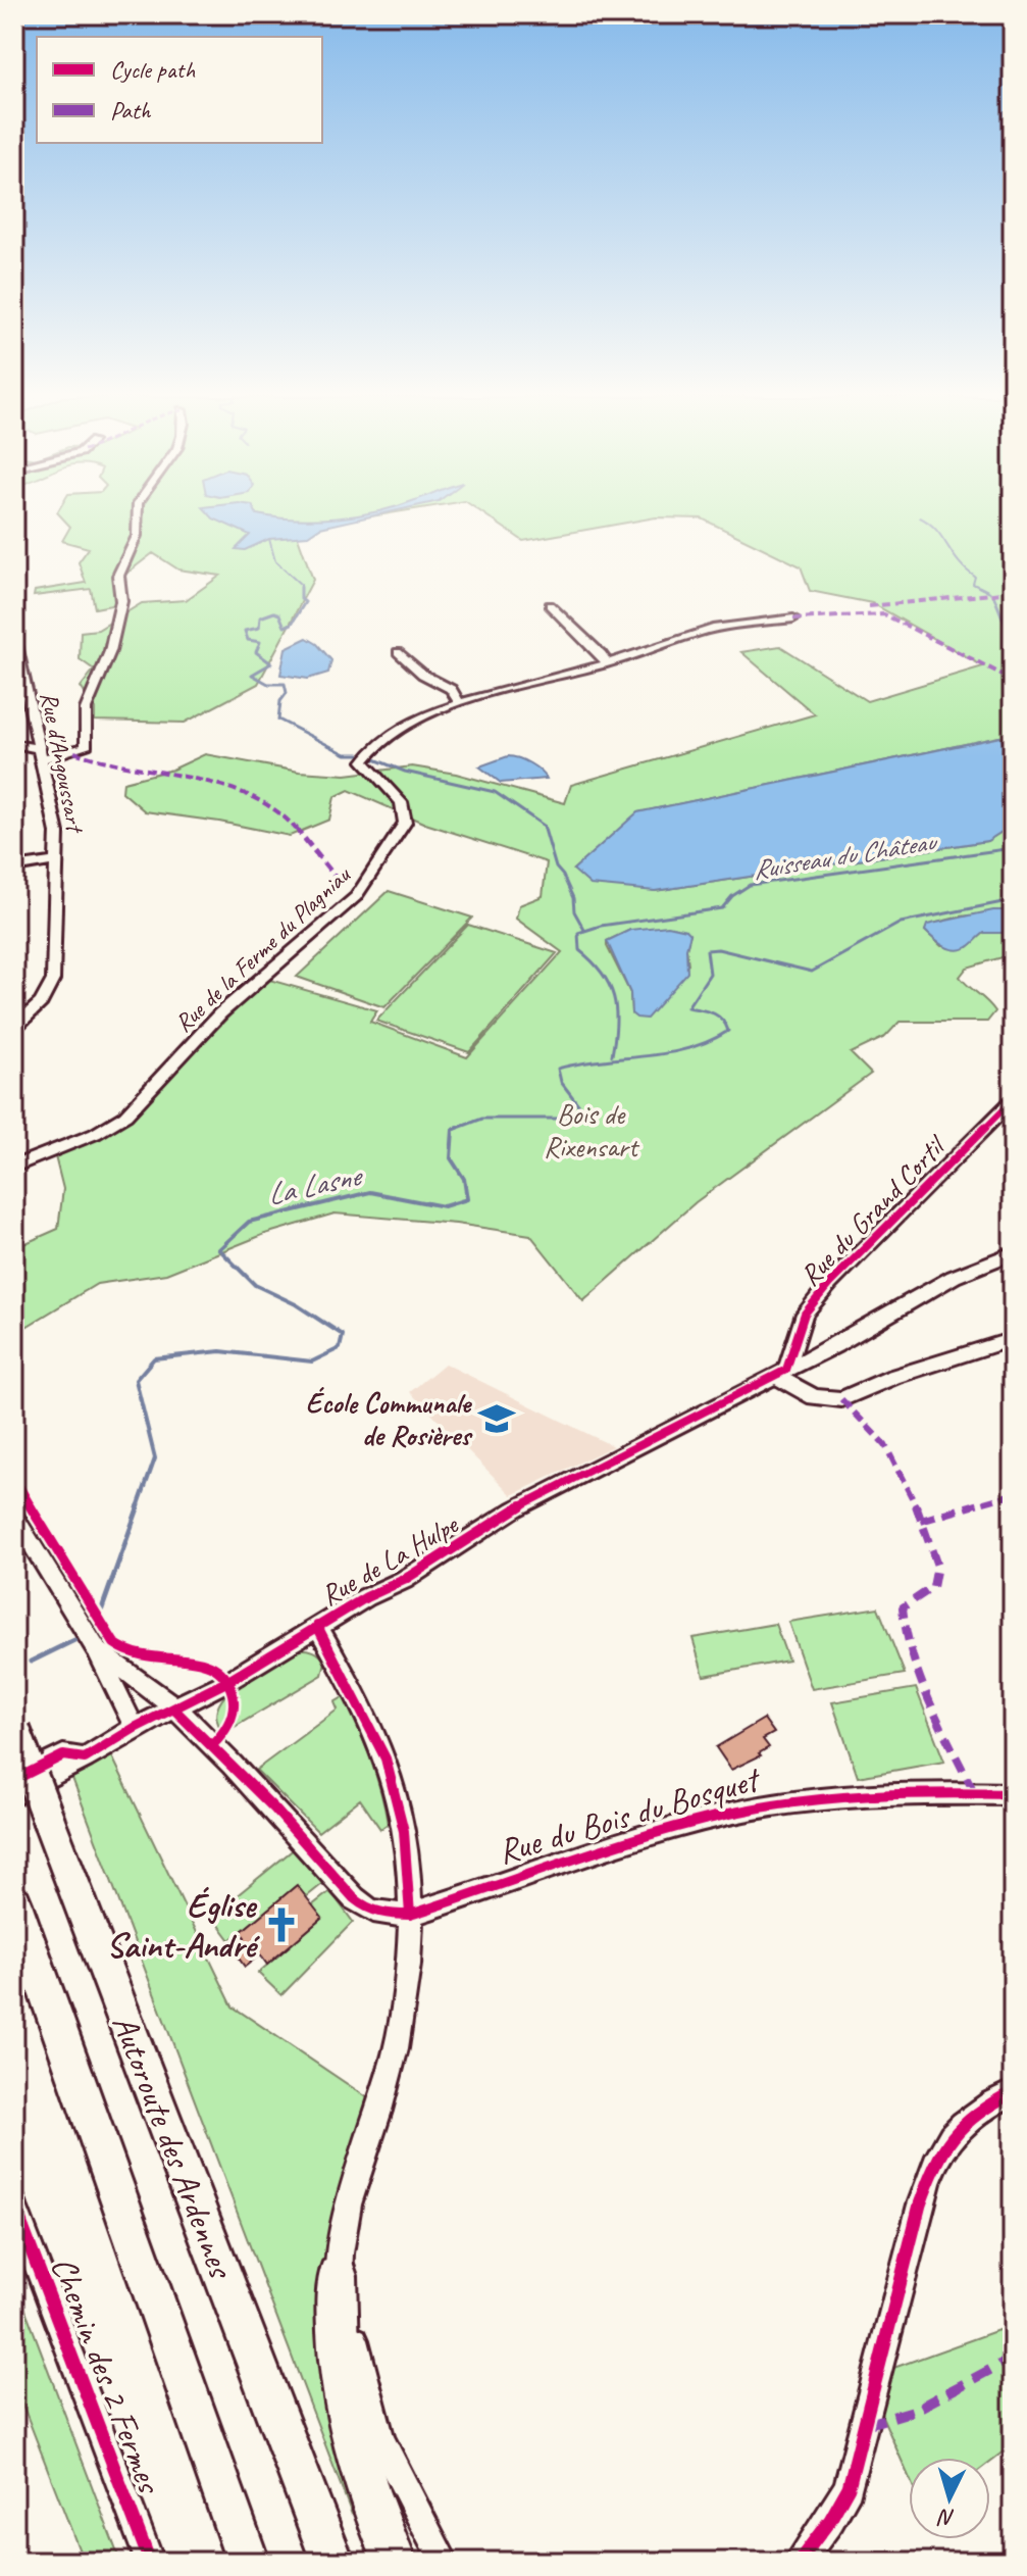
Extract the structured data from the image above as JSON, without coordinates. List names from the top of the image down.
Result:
{
  "streets": {
    "highway": ["Autoroute des Ardennes"],
    "street": [
      "Rue d'Angoussart",
      "Rue de la Ferme du Plagniau",
      "Rue du Grand Cortil",
      "Rue de La Hulpe",
      "Rue du Bois du Bosquet",
      "Chemin des 2 Fermes"
    ]
  },
  "crossings": [
    ["Rue du Grand Cortil", "Rue de La Hulpe"]
  ],
  "water": ["Ruisseau du Château", "La Lasne"],
  "parks": ["Bois de Rixensart"],
  "places": {
    "school or university": ["École Communale de Rosières"],
    "church": ["Église Saint-André"]
  },
  "legend": ["Cycle path", "Path"],
  "north": "bottom"
}
